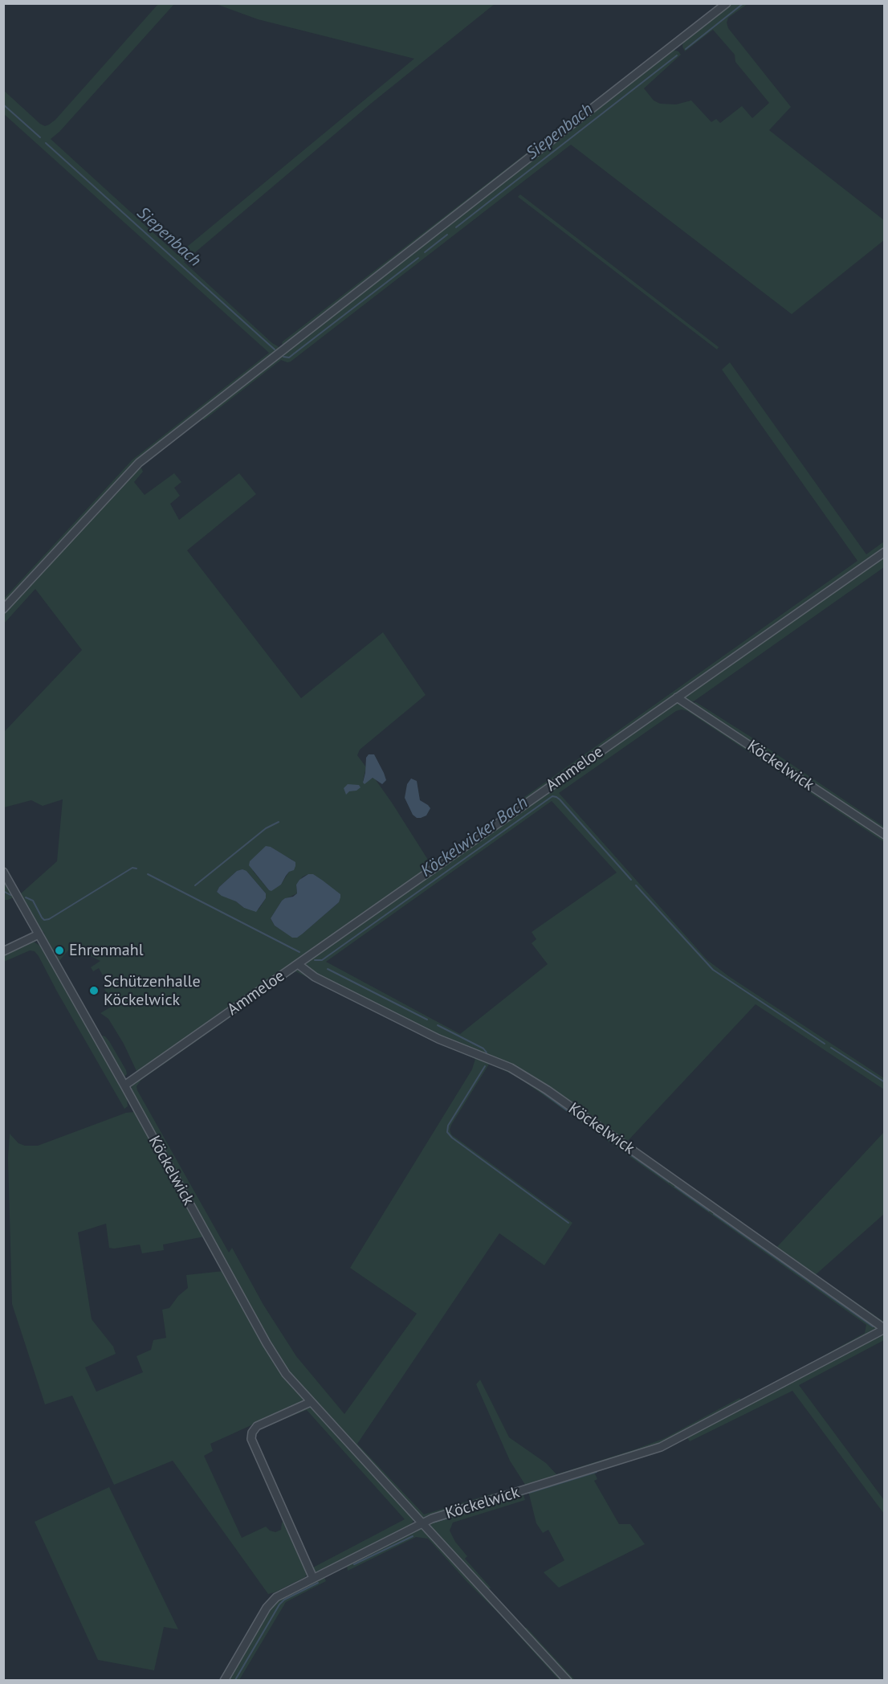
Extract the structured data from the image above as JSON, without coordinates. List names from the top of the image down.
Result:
{
  "streets": {
    "street": ["Köckelwick", "Ammeloe"]
  },
  "crossings": [
    ["Köckelwick", "Ammeloe"]
  ],
  "water": ["Siepenbach", "Köckelwicker Bach"],
  "places": ["Ehrenmahl", "Schützenhalle Köckelwick"]
}
